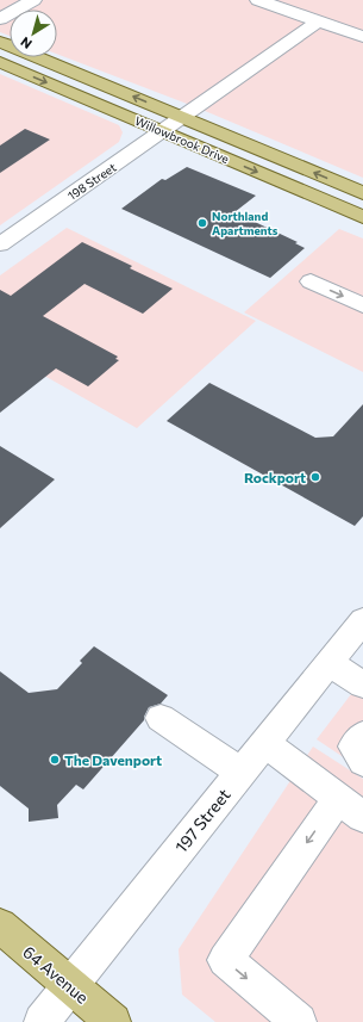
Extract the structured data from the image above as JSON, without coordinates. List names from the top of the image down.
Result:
{
  "streets": {
    "main road": ["Willowbrook Drive", "64 Avenue"],
    "street": ["198 Street", "197 Street"]
  },
  "crossings": [
    ["Willowbrook Drive", "198 Street"],
    ["197 Street", "64 Avenue"]
  ],
  "places": ["Northland Apartments", "Rockport", "The Davenport"],
  "north": "bottom left"
}
